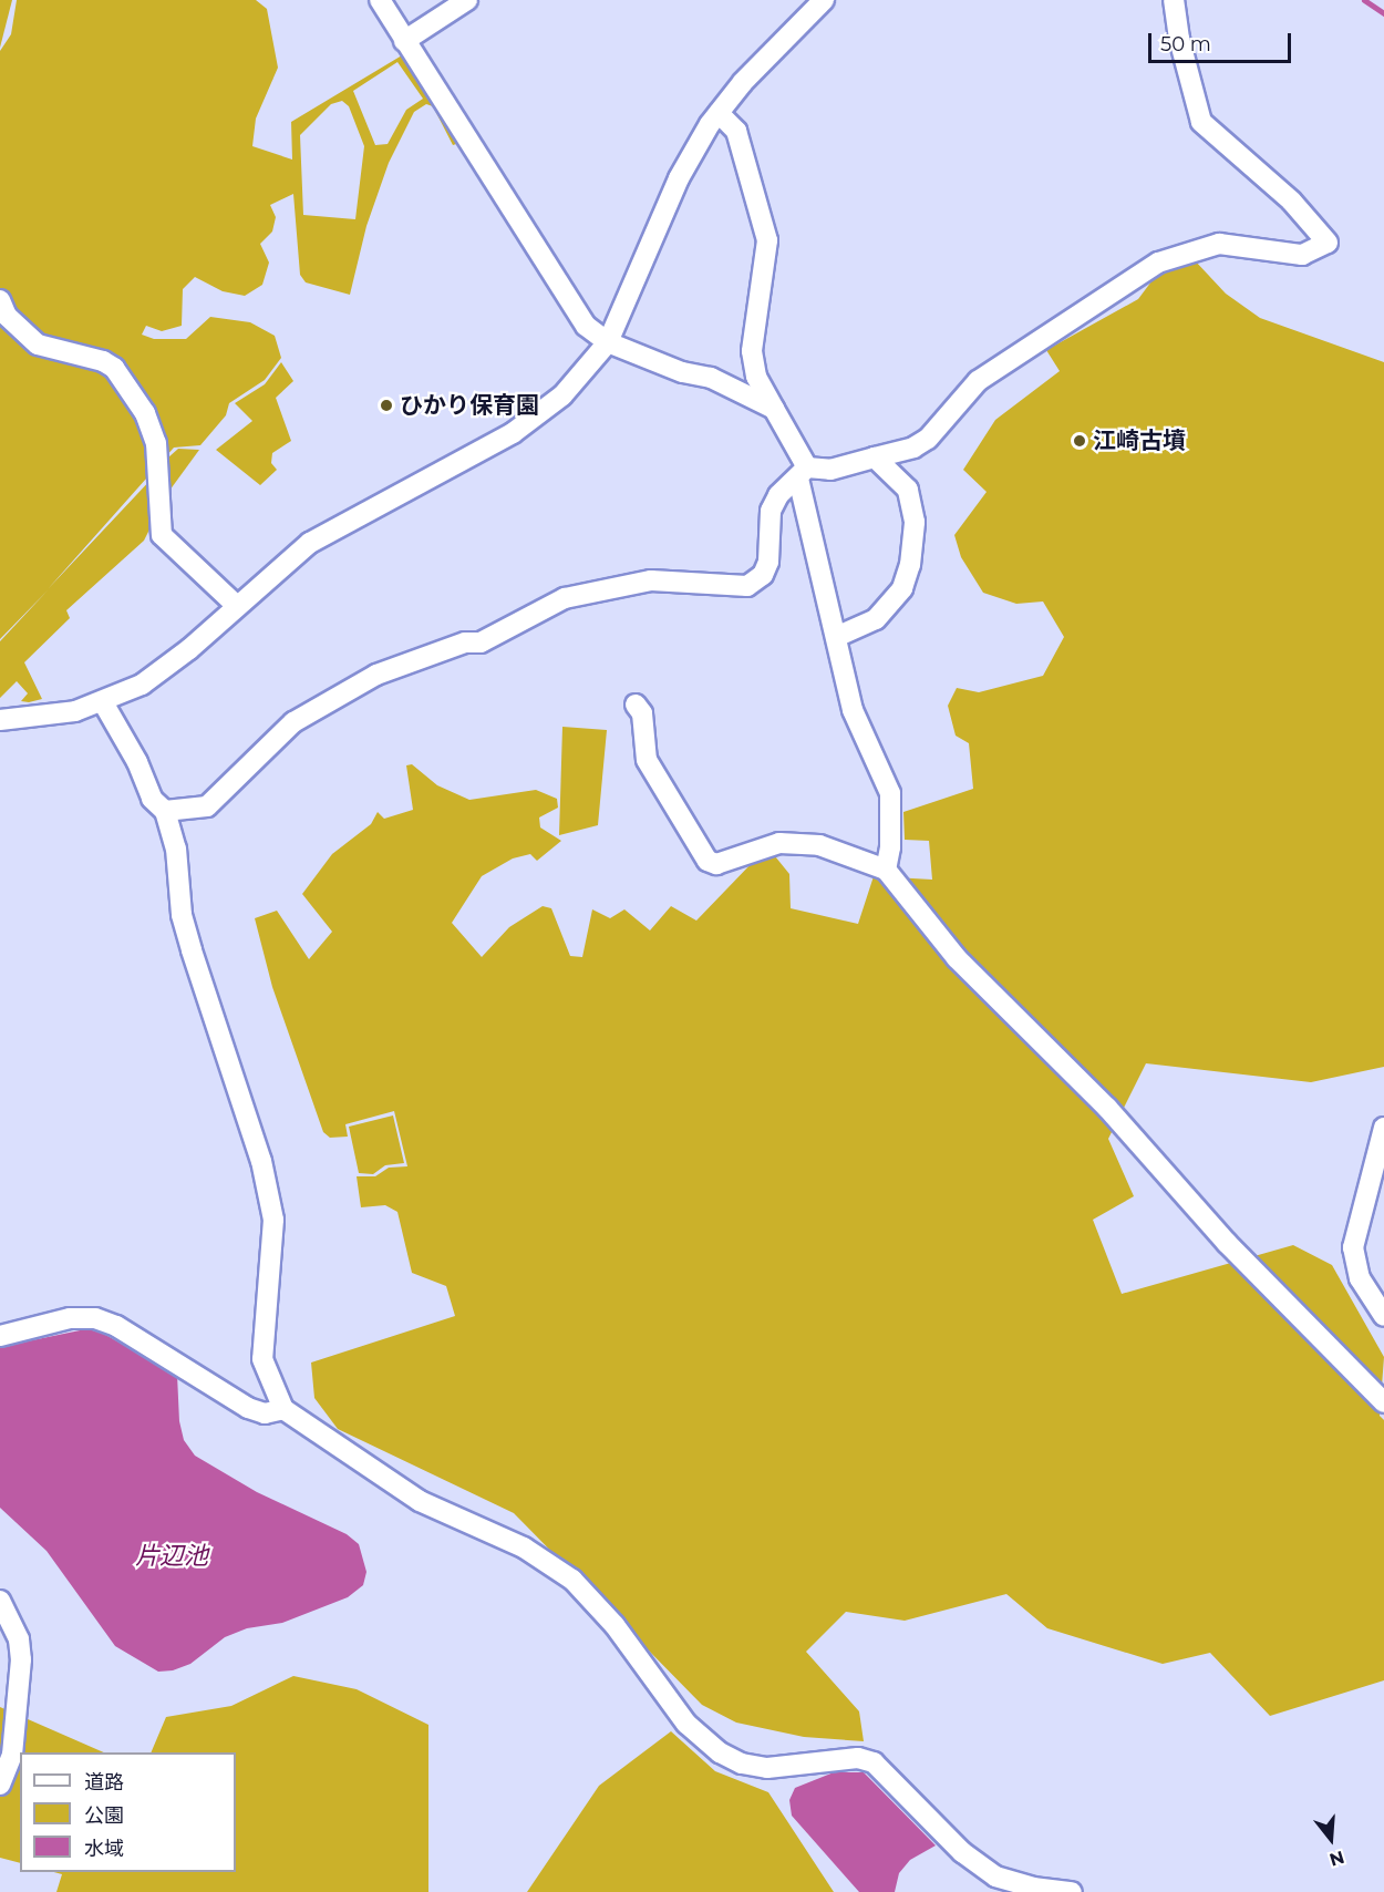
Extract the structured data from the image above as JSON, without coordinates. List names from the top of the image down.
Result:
{
  "water": ["片辺池"],
  "places": ["ひかり保育園", "江崎古墳"],
  "legend": ["道路", "公園", "水域"],
  "scale_bar": "50 m",
  "north": "bottom"
}
